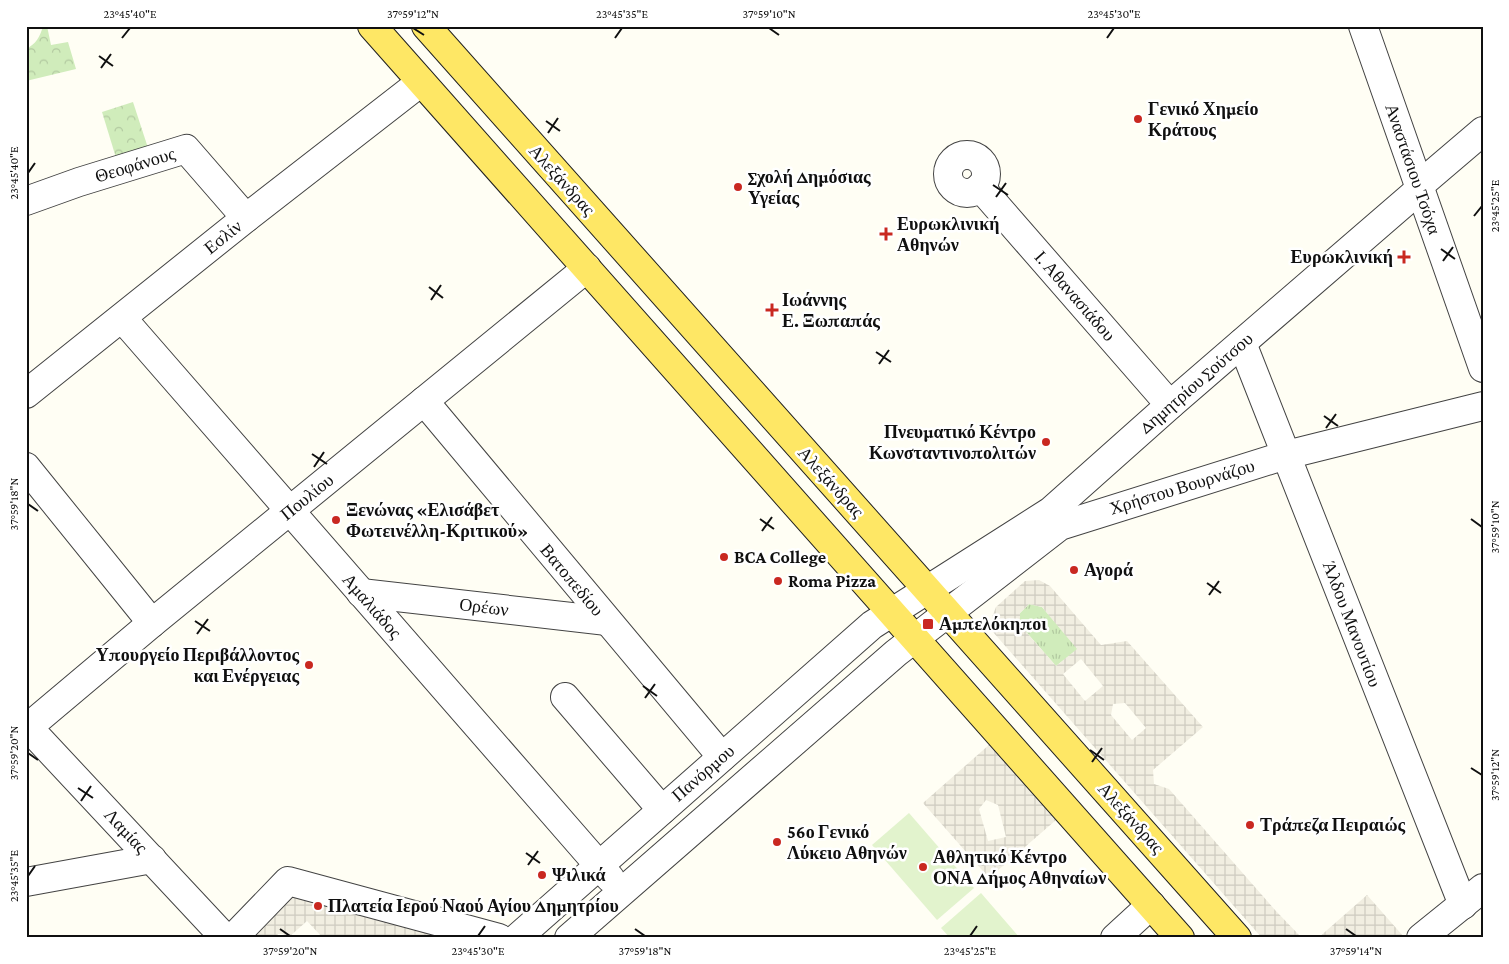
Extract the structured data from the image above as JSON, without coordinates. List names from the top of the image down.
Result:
{
  "streets": {
    "main road": ["Αλεξάνδρας"],
    "street": [
      "Θεοφάνους",
      "Αναστάσιου Τσόχα",
      "Εσλίν",
      "Ι. Αθανασιάδου",
      "Δημητρίου Σούτσου",
      "Χρήστου Βουρνάζου",
      "Πουλίου",
      "Βατοπεδίου",
      "Αμαλιάδος",
      "Ορέων",
      "Άλδου Μανουτίου",
      "Πανόρμου",
      "Λαμίας"
    ]
  },
  "crossings": [
    ["Θεοφάνους", "Εσλίν"],
    ["Αναστάσιου Τσόχα", "Δημητρίου Σούτσου"],
    ["Αλεξάνδρας", "Δημητρίου Σούτσου"],
    ["Αλεξάνδρας", "Χρήστου Βουρνάζου"],
    ["Εσλίν", "Αμαλιάδος"],
    ["Ι. Αθανασιάδου", "Δημητρίου Σούτσου"],
    ["Δημητρίου Σούτσου", "Άλδου Μανουτίου"],
    ["Δημητρίου Σούτσου", "Πανόρμου"],
    ["Χρήστου Βουρνάζου", "Άλδου Μανουτίου"],
    ["Χρήστου Βουρνάζου", "Πανόρμου"],
    ["Πουλίου", "Βατοπεδίου"],
    ["Πουλίου", "Αμαλιάδος"],
    ["Πουλίου", "Λαμίας"],
    ["Βατοπεδίου", "Ορέων"],
    ["Βατοπεδίου", "Πανόρμου"],
    ["Αμαλιάδος", "Ορέων"],
    ["Αμαλιάδος", "Πανόρμου"]
  ],
  "places": {
    "other": [
      "Γενικό Χημείο Κράτους",
      "Σχολή Δημόσιας Υγείας",
      "Πνευματικό Κέντρο Κωνσταντινοπολιτών",
      "Ξενώνας «Ελισάβετ Φωτεινέλλη-Κριτικού»",
      "BCA College",
      "Αγορά",
      "Roma Pizza",
      "Υπουργείο Περιβάλλοντος και Ενέργειας",
      "Τράπεζα Πειραιώς",
      "56ο Γενικό Λύκειο Αθηνών",
      "Αθλητικό Κέντρο ΟΝΑ Δήμος Αθηναίων",
      "Ψιλικά",
      "Πλατεία Ιερού Ναού Αγίου Δημητρίου"
    ],
    "health": ["Ευρωκλινική Αθηνών", "Ευρωκλινική", "Ιωάννης Ε. Ξωπαπάς"],
    "transit": ["Αμπελόκηποι"]
  },
  "coordinates": [
    "23°45'40\"E",
    "37°59'12\"N",
    "23°45'35\"E",
    "37°59'10\"N",
    "23°45'30\"E",
    "23°45'25\"E",
    "37°59'18\"N",
    "37°59'20\"N",
    "37°59'14\"N"
  ]
}
